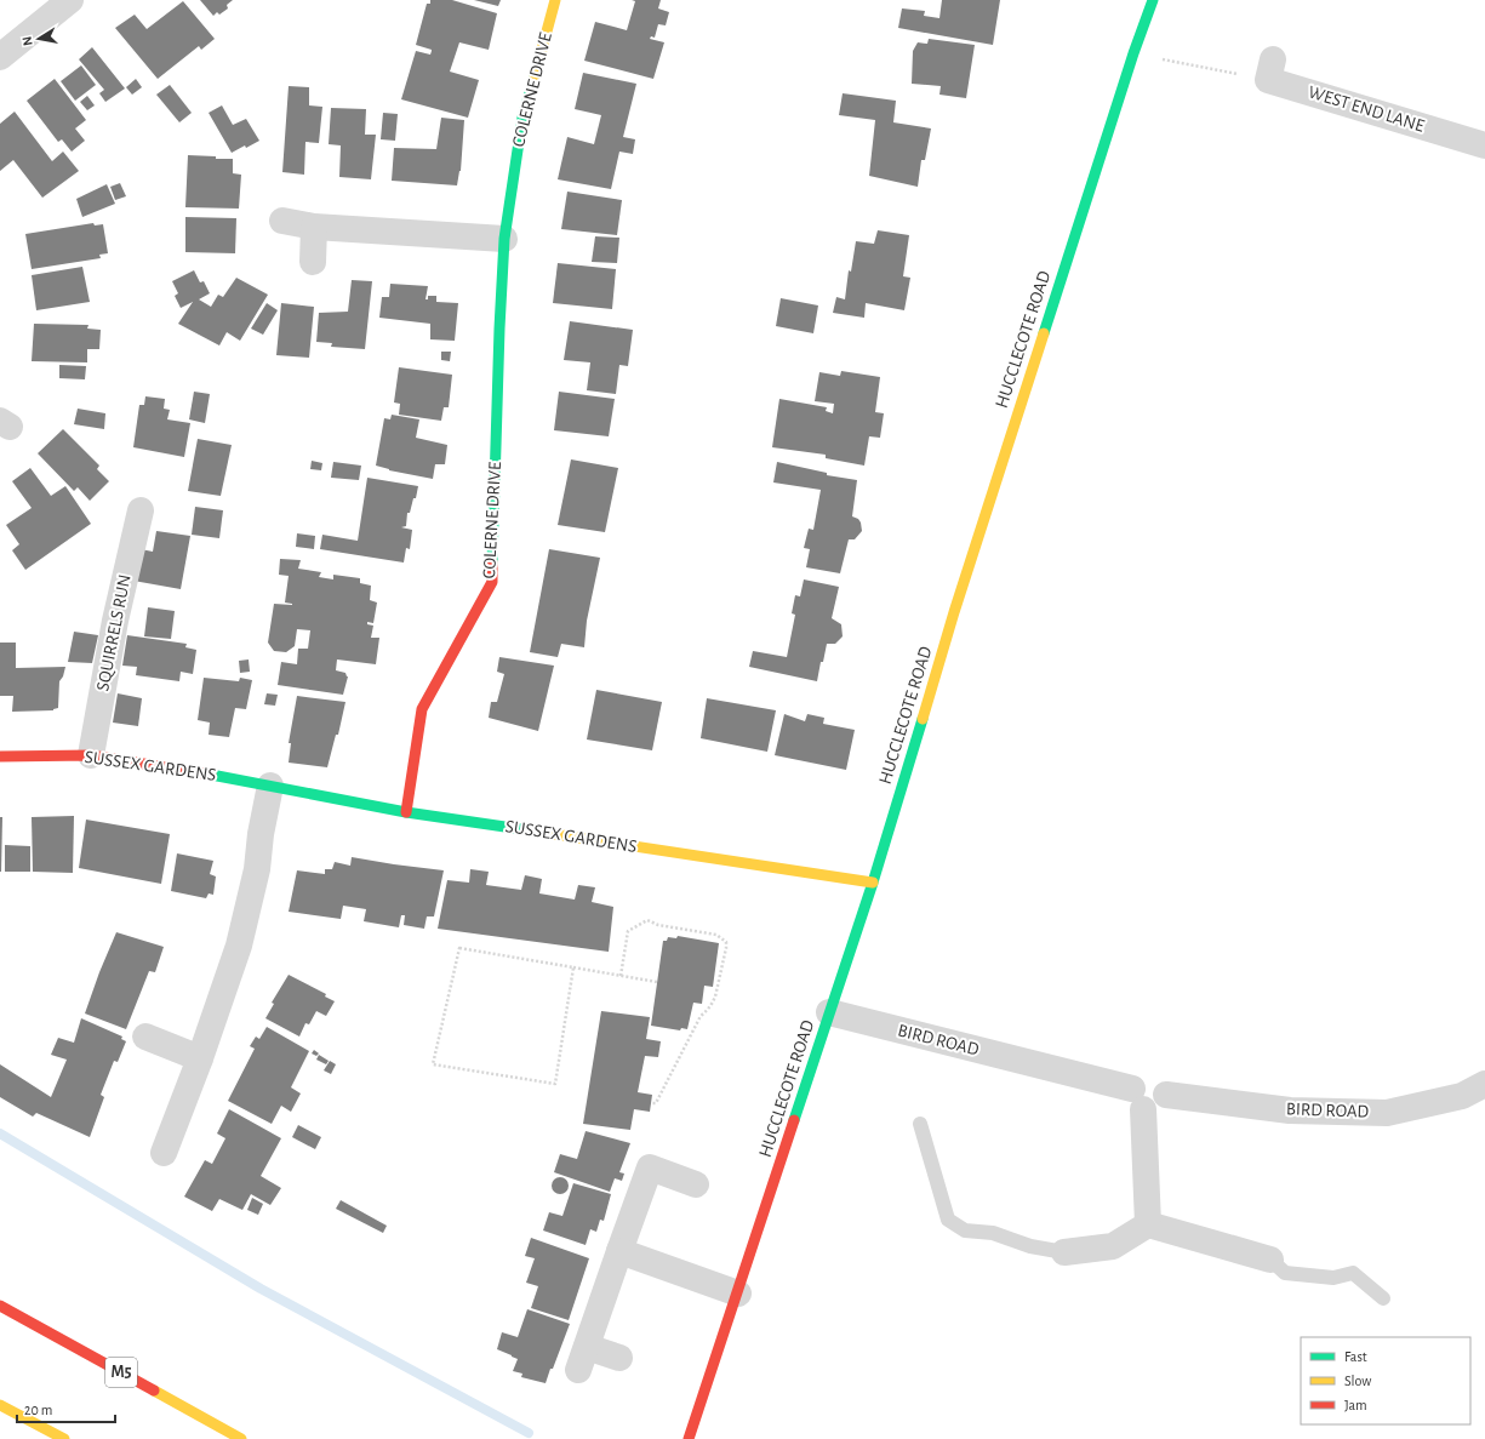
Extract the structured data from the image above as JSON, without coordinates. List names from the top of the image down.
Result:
{
  "streets": {
    "main road": [
      "COLERNE DRIVE",
      "HUCCLECOTE ROAD",
      "SUSSEX GARDENS",
      "M5"
    ],
    "street": ["WEST END LANE", "SQUIRRELS RUN", "BIRD ROAD"]
  },
  "crossings": [
    ["COLERNE DRIVE", "SUSSEX GARDENS"],
    ["HUCCLECOTE ROAD", "SUSSEX GARDENS"],
    ["HUCCLECOTE ROAD", "BIRD ROAD"],
    ["SQUIRRELS RUN", "SUSSEX GARDENS"]
  ],
  "legend": ["Fast", "Slow", "Jam"],
  "scale_bar": "20 m",
  "north": "left"
}
